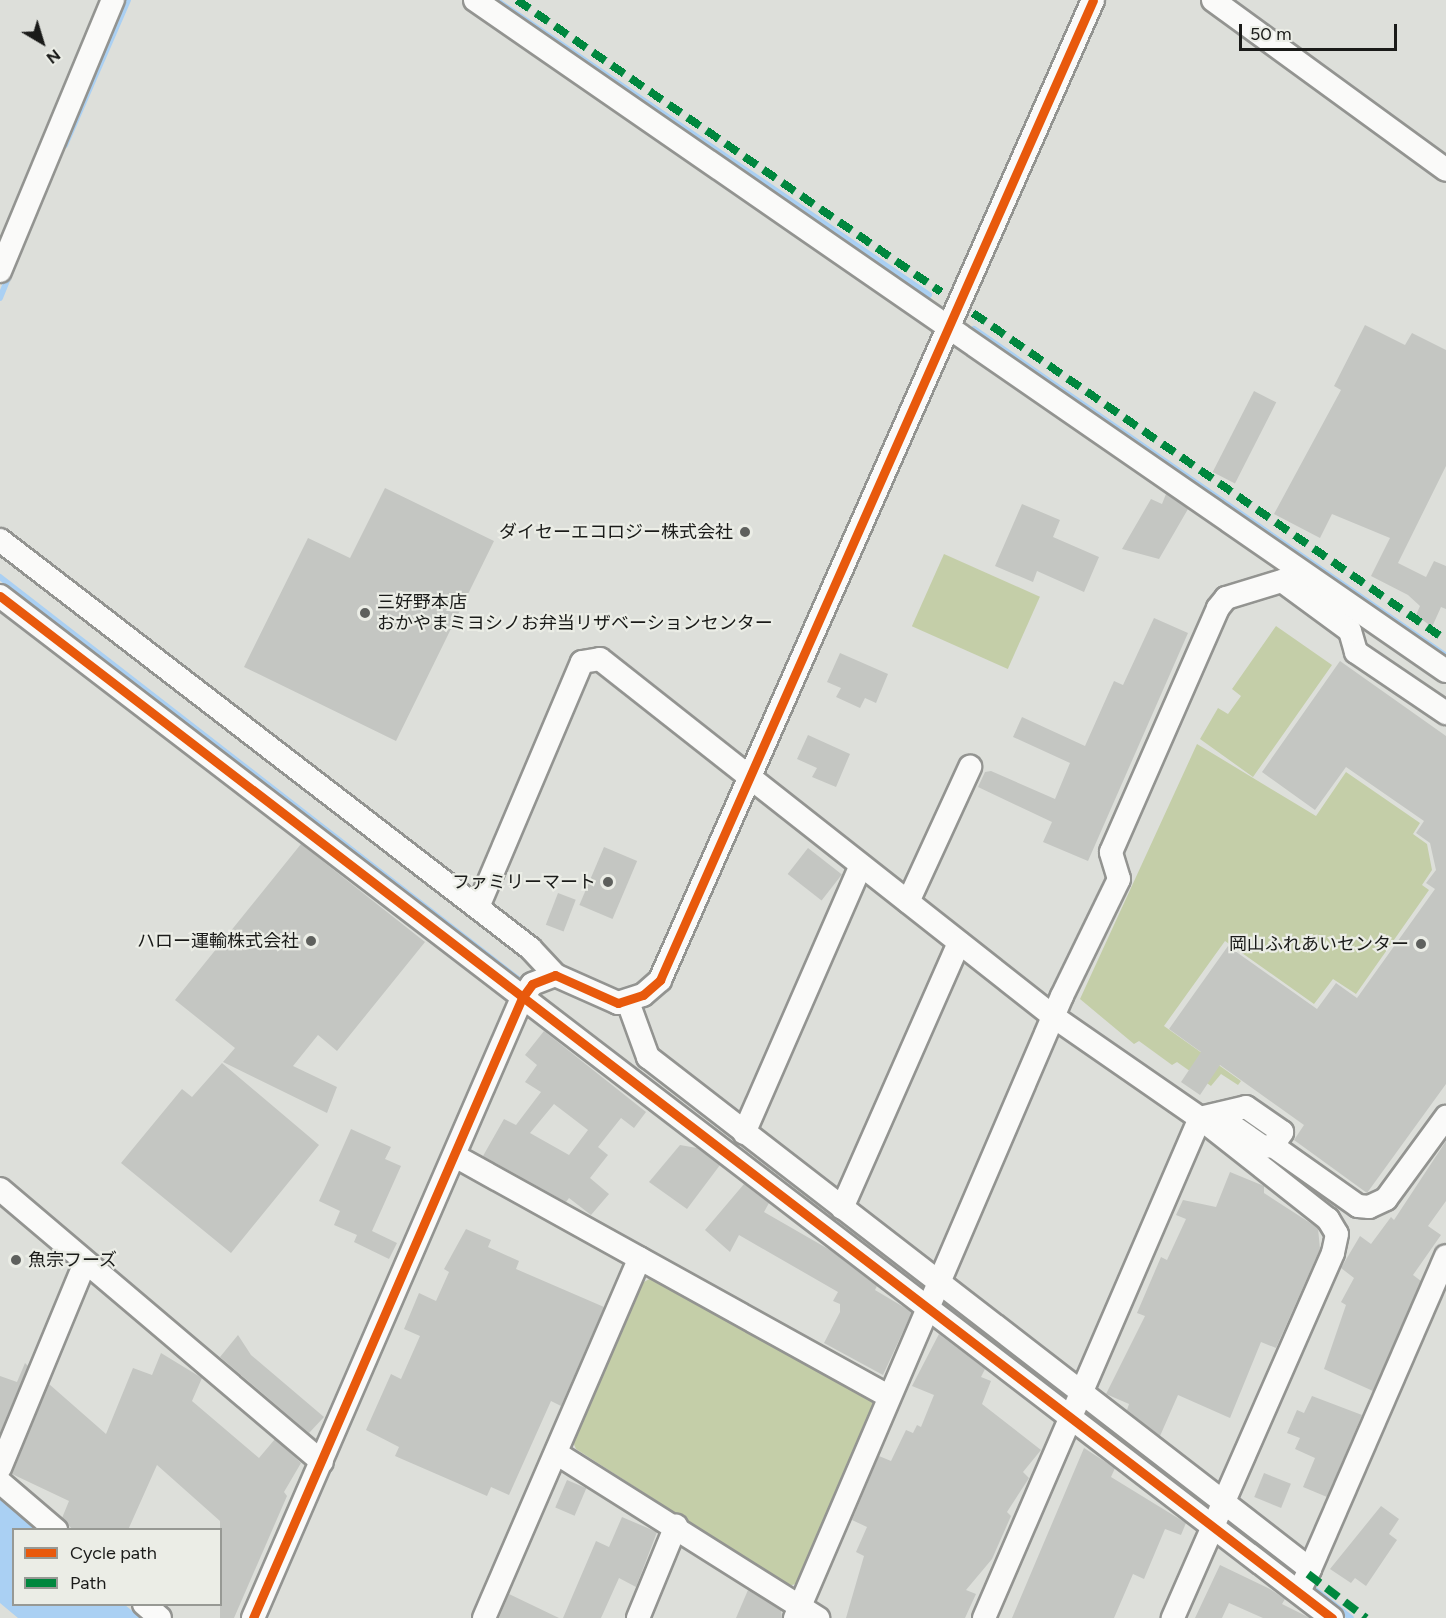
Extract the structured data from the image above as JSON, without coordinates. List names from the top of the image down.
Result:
{
  "places": [
    "ダイセーエコロジー株式会社",
    "三好野本店 おかやまミヨシノお弁当リザベーションセンター",
    "ファミリーマート",
    "ハロー運輸株式会社",
    "岡山ふれあいセンター",
    "魚宗フーズ"
  ],
  "legend": ["Cycle path", "Path"],
  "scale_bar": "50 m",
  "north": "bottom right"
}
